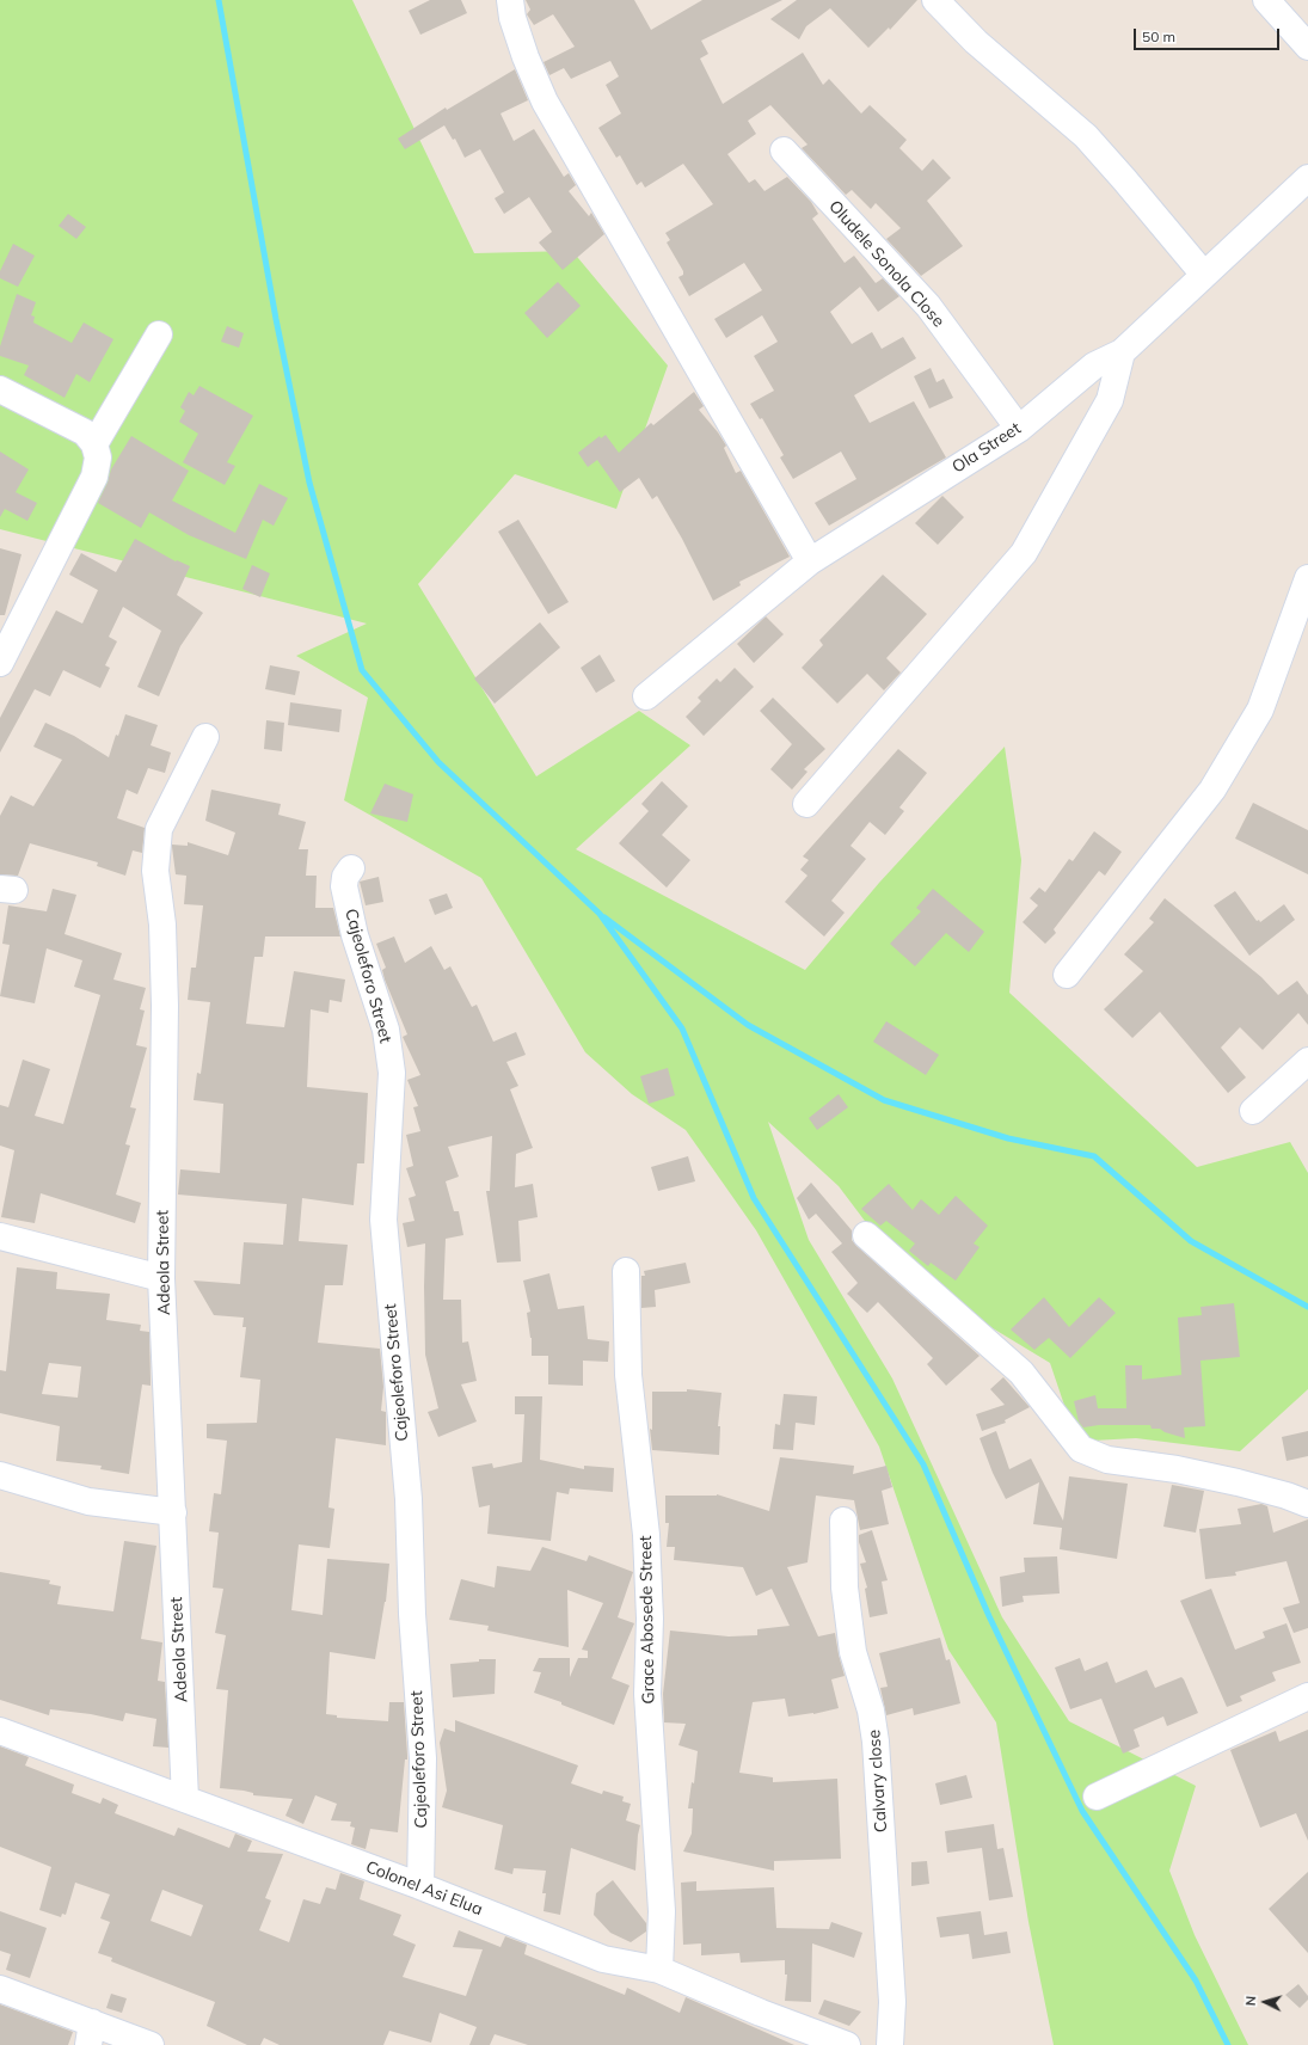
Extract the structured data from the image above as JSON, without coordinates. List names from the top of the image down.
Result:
{
  "streets": {
    "street": [
      "Oludele Sonola Close",
      "Ola Street",
      "Cajeoleforo Street",
      "Adeola Street",
      "Grace Abosede Street",
      "Calvary close",
      "Colonel Asi Elua"
    ]
  },
  "crossings": [
    ["Oludele Sonola Close", "Ola Street"],
    ["Cajeoleforo Street", "Colonel Asi Elua"],
    ["Adeola Street", "Colonel Asi Elua"],
    ["Grace Abosede Street", "Colonel Asi Elua"]
  ],
  "scale_bar": "50 m",
  "north": "left"
}
